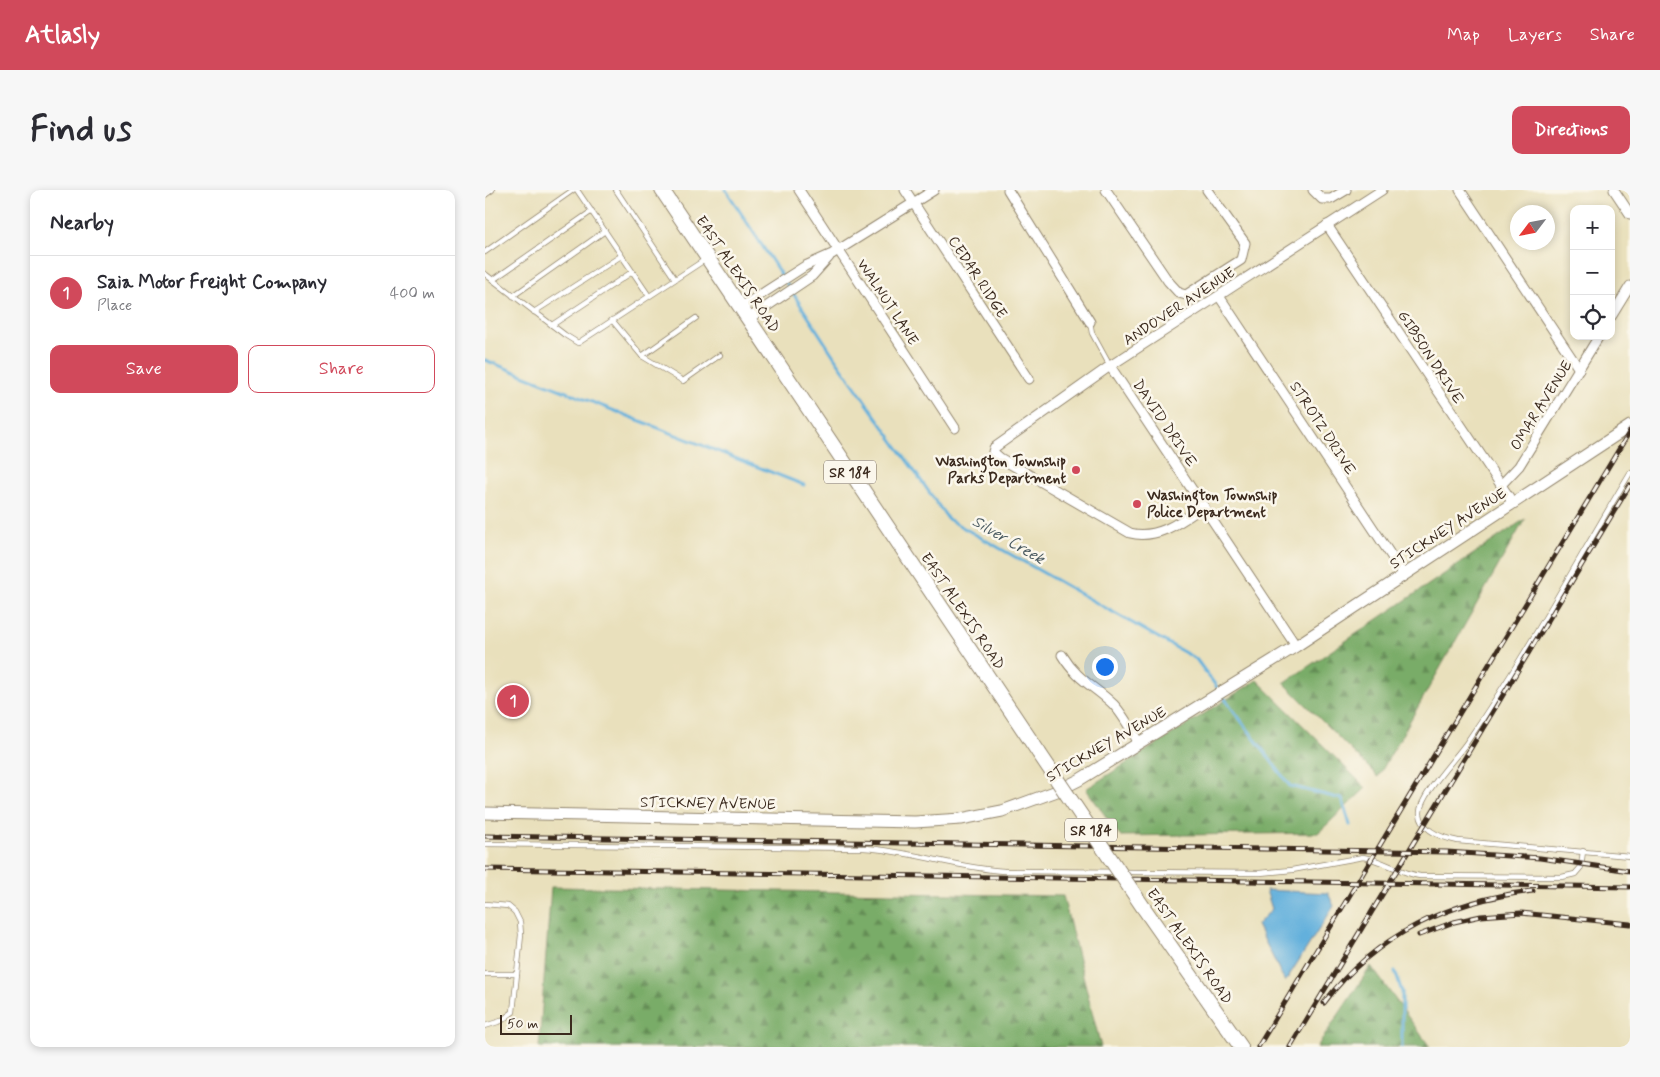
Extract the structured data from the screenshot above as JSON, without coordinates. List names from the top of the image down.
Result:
{
  "streets": {
    "main road": ["EAST ALEXIS ROAD", "SR 184"],
    "street": [
      "CEDAR RIDGE",
      "WALNUT LANE",
      "ANDOVER AVENUE",
      "GIBSON DRIVE",
      "OMAR AVENUE",
      "DAVID DRIVE",
      "STROTZ DRIVE",
      "STICKNEY AVENUE"
    ]
  },
  "crossings": [
    ["ANDOVER AVENUE", "GIBSON DRIVE"],
    ["ANDOVER AVENUE", "DAVID DRIVE"],
    ["ANDOVER AVENUE", "STROTZ DRIVE"],
    ["GIBSON DRIVE", "OMAR AVENUE"],
    ["GIBSON DRIVE", "STICKNEY AVENUE"],
    ["DAVID DRIVE", "STICKNEY AVENUE"],
    ["STROTZ DRIVE", "STICKNEY AVENUE"]
  ],
  "water": ["Silver Creek"],
  "places": ["Washington Township Parks Department", "Washington Township Police Department"],
  "scale_bar": "50 m",
  "north": "bottom left",
  "page": {
    "header": "Atlasly",
    "nav": ["Map", "Layers", "Share"],
    "buttons": [
      "Directions",
      ["Save", "Share"]
    ],
    "title": "Find us",
    "heading": "Nearby",
    "map_buttons": ["+", "−"],
    "list": [
      {
        "mark": "1",
        "name": "Saia Motor Freight Company",
        "note": "Place",
        "value": "400 m"
      }
    ],
    "pins": "1",
    "scale": "50 m"
  }
}
